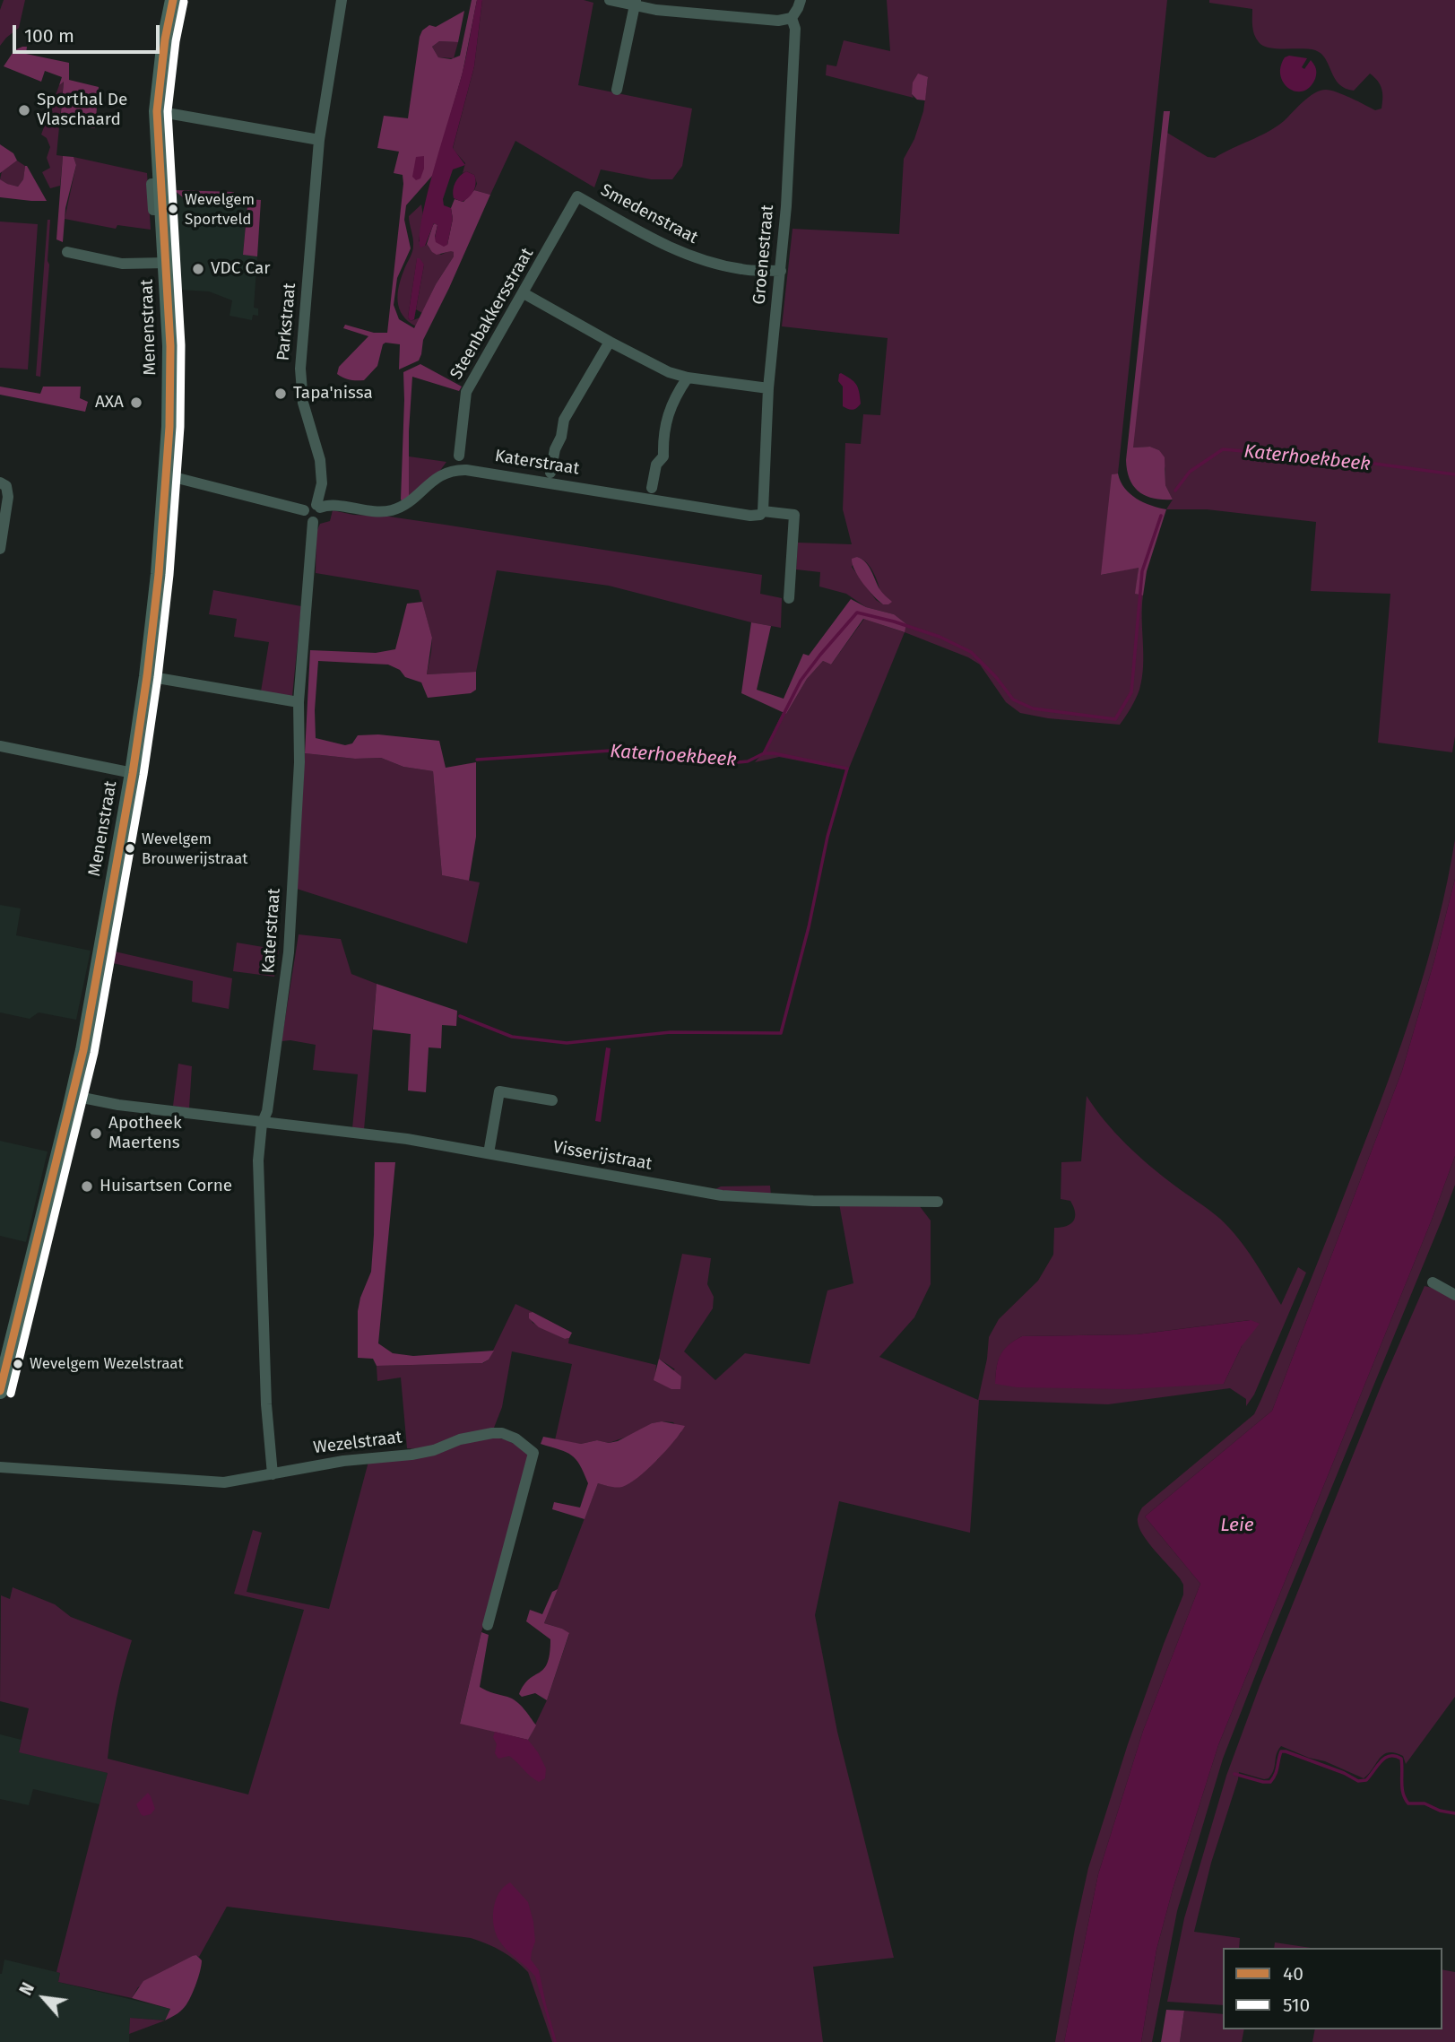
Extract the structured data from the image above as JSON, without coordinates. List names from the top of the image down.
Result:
{
  "streets": {
    "main road": ["Menenstraat"],
    "street": [
      "Smedenstraat",
      "Groenestraat",
      "Steenbakkersstraat",
      "Parkstraat",
      "Katerstraat",
      "Visserijstraat",
      "Wezelstraat"
    ]
  },
  "crossings": [
    ["Smedenstraat", "Groenestraat"],
    ["Smedenstraat", "Steenbakkersstraat"],
    ["Groenestraat", "Katerstraat"],
    ["Parkstraat", "Katerstraat"],
    ["Menenstraat", "Visserijstraat"],
    ["Katerstraat", "Visserijstraat"]
  ],
  "water": ["Katerhoekbeek", "Leie"],
  "places": [
    "Sporthal De Vlaschaard",
    "Wevelgem Sportveld",
    "VDC Car",
    "Tapa'nissa",
    "AXA",
    "Wevelgem Brouwerijstraat",
    "Apotheek Maertens",
    "Huisartsen Corne",
    "Wevelgem Wezelstraat"
  ],
  "lines": ["transit line 40", "transit line 510"],
  "legend": ["40", "510"],
  "scale_bar": "100 m",
  "north": "top left"
}
